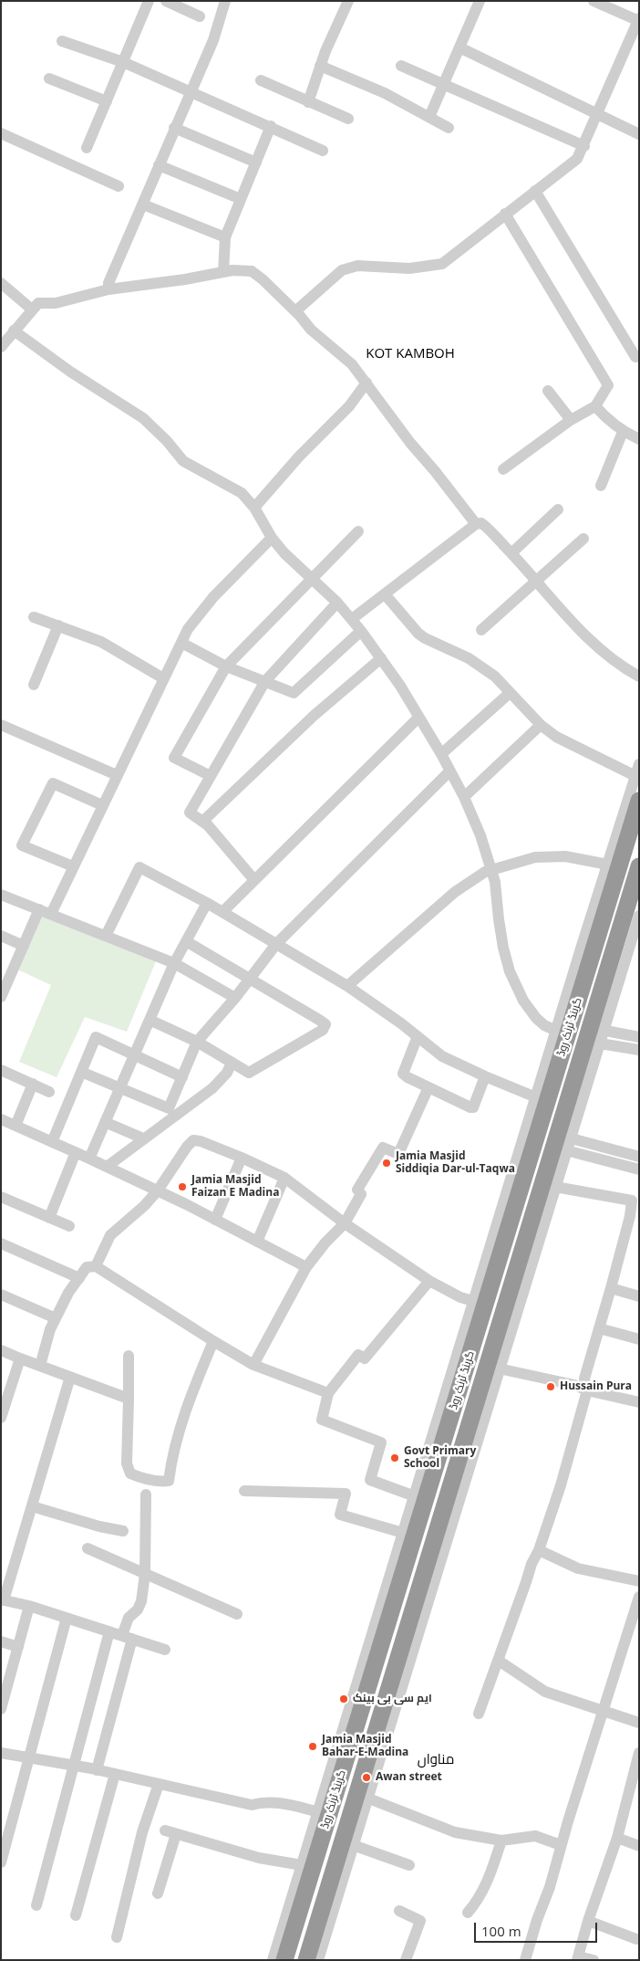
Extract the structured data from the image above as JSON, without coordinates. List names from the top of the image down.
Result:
{
  "streets": {
    "highway": ["گرینڈ ٹرنک روڈ"]
  },
  "districts": ["KOT KAMBOH", "مناواں"],
  "places": [
    "Jamia Masjid Siddiqia Dar-ul-Taqwa",
    "Jamia Masjid Faizan E Madina",
    "Hussain Pura",
    "Govt Primary School",
    "ایم سی بی بینک",
    "Jamia Masjid Bahar-E-Madina",
    "Awan street"
  ],
  "scale_bar": "100 m"
}
